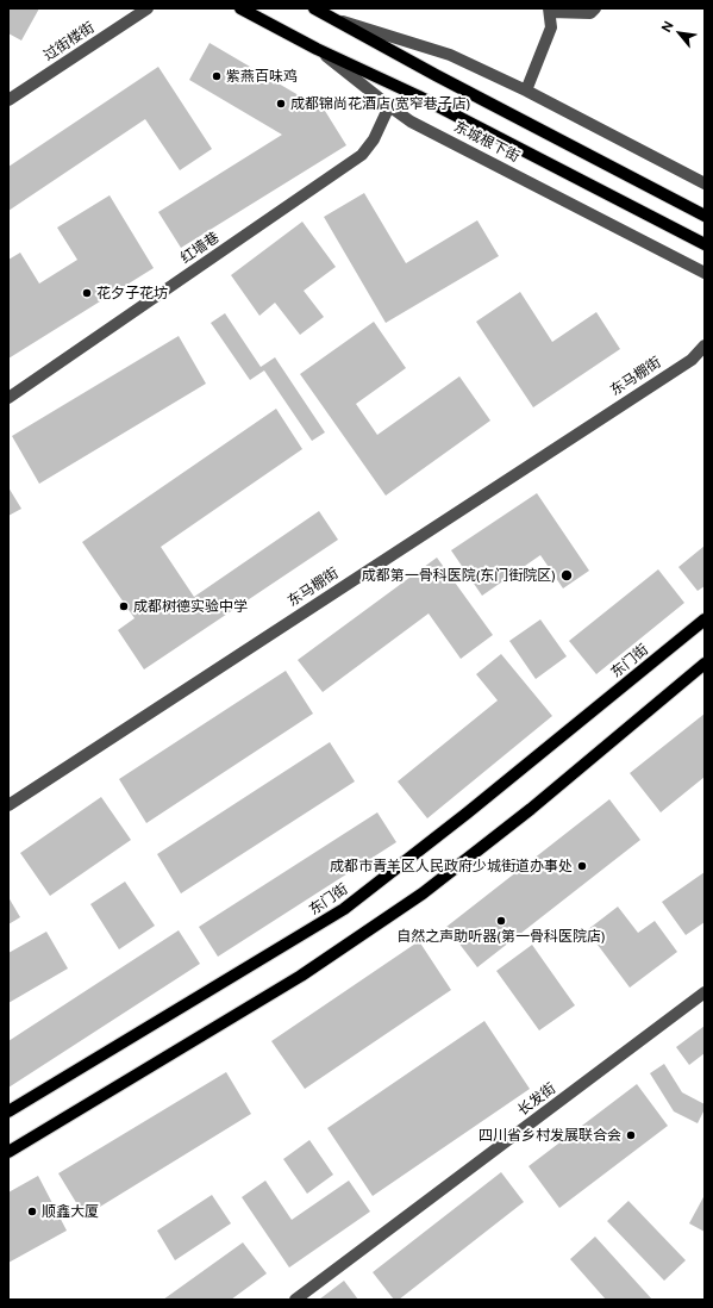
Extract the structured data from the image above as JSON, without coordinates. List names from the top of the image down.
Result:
{
  "streets": {
    "main road": ["东城根下街", "东门街"],
    "street": [
      "过街楼街",
      "红墙巷",
      "东马棚街",
      "长发街"
    ]
  },
  "crossings": [
    ["东城根下街", "红墙巷"]
  ],
  "places": [
    "紫燕百味鸡",
    "成都锦尚花酒店(宽窄巷子店)",
    "花夕子花坊",
    "成都第一骨科医院(东门街院区)",
    "成都树德实验中学",
    "成都市青羊区人民政府少城街道办事处",
    "自然之声助听器(第一骨科医院店)",
    "四川省乡村发展联合会",
    "顺鑫大厦"
  ],
  "north": "top left"
}
